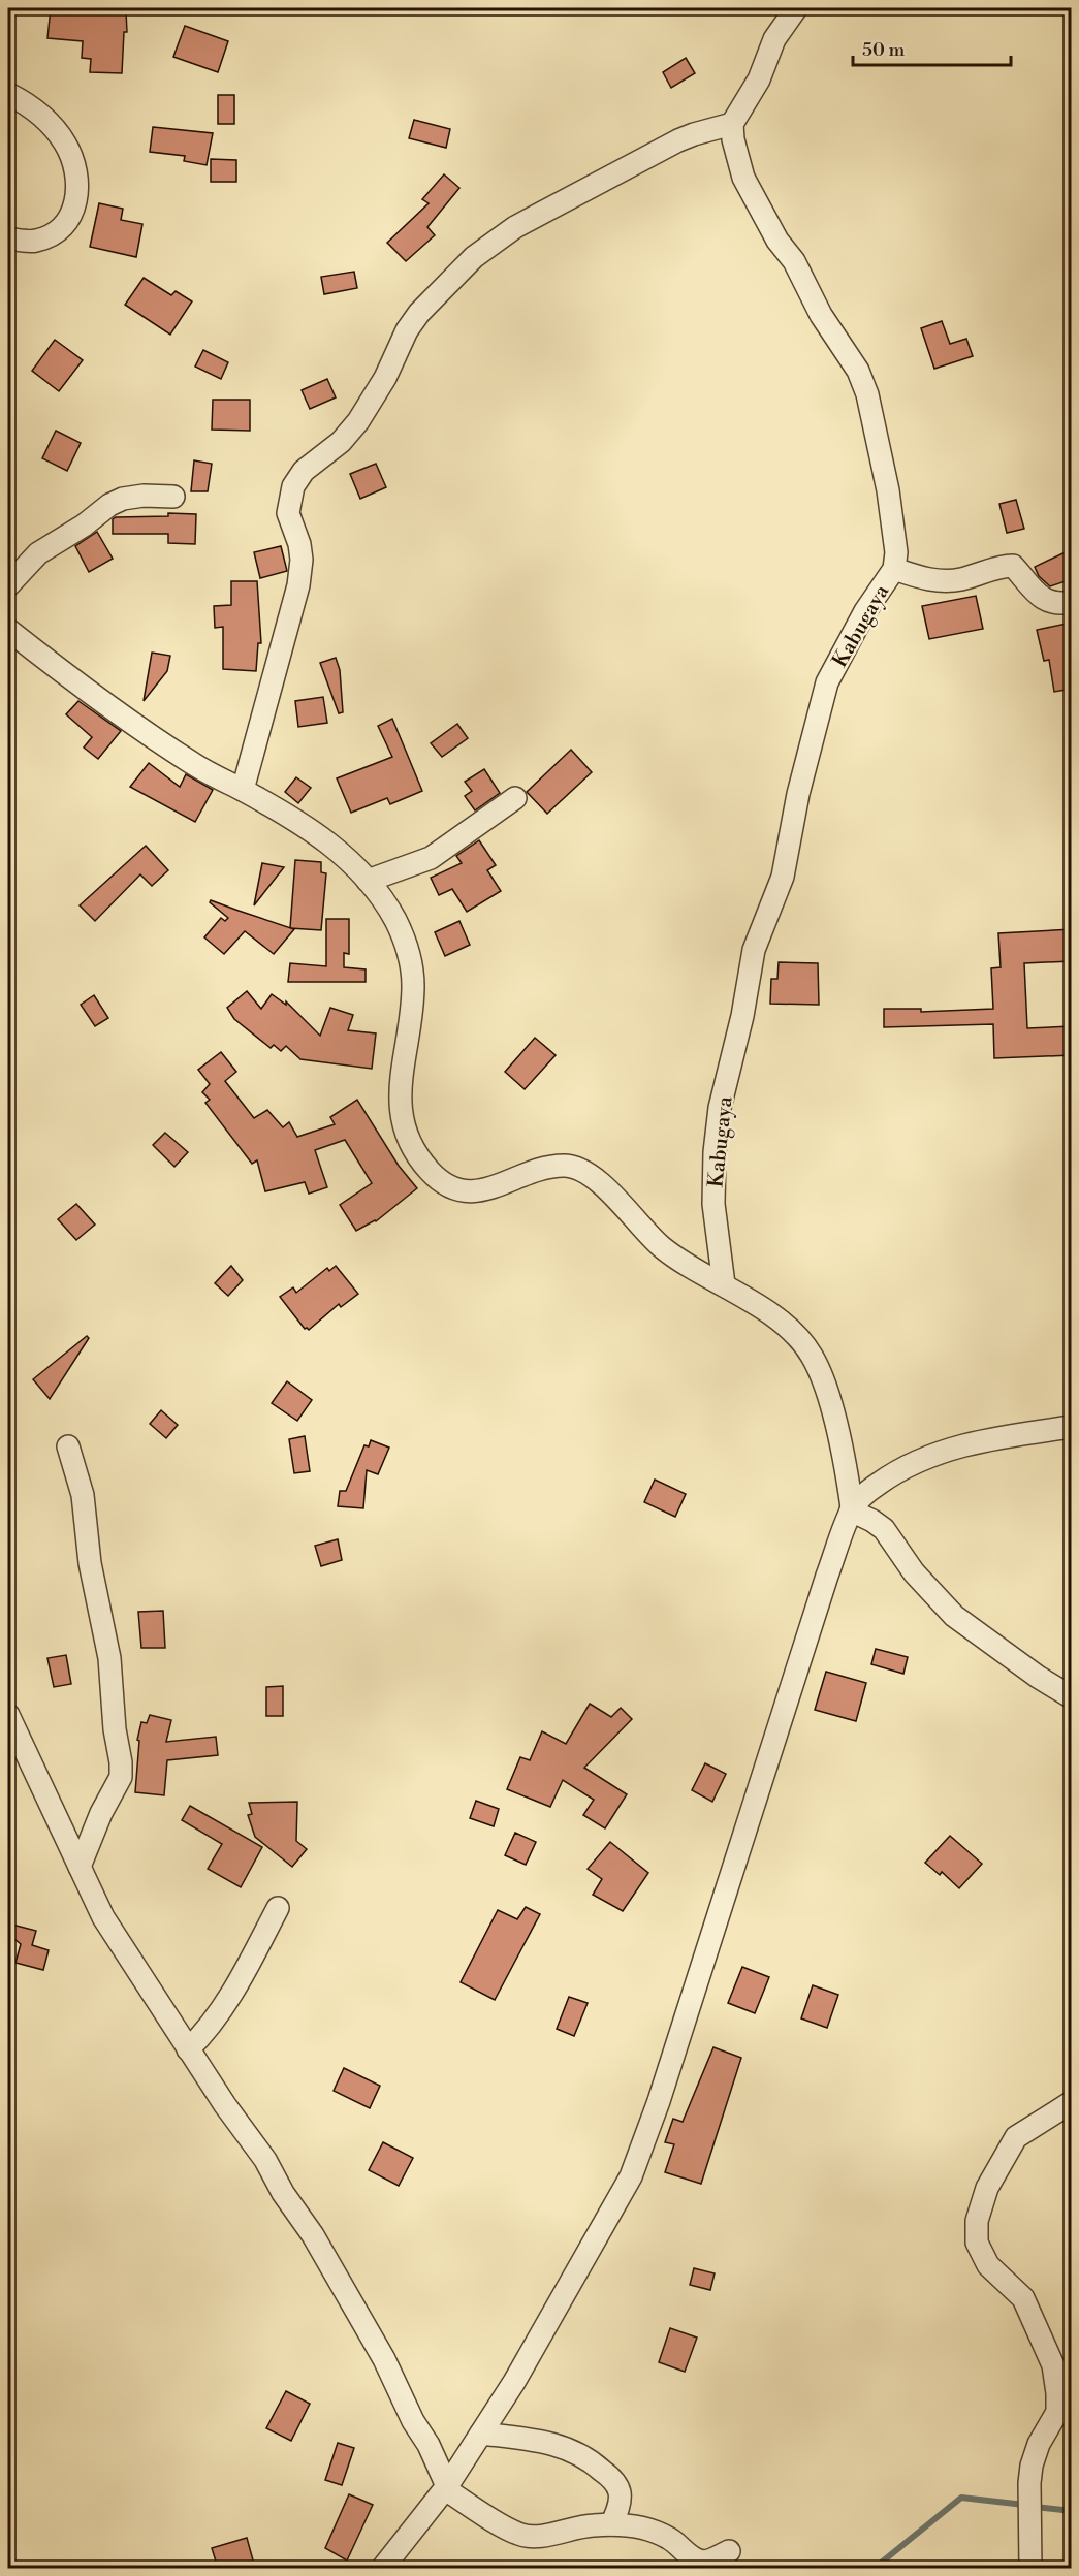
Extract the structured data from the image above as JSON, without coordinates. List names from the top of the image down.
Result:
{
  "streets": {
    "street": ["Kabugaya"]
  },
  "scale_bar": "50 m"
}
